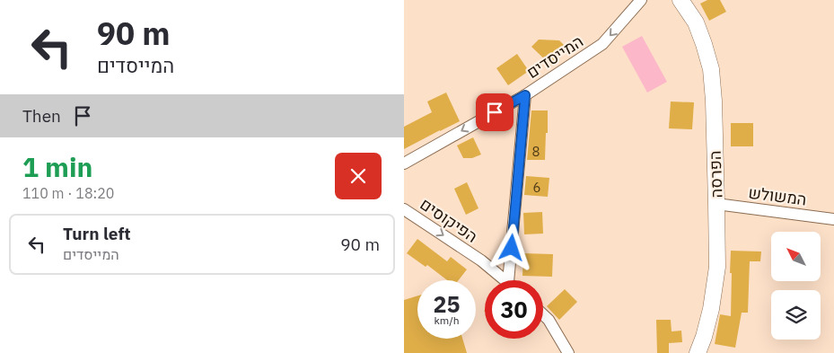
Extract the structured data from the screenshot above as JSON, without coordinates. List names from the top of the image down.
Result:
{
  "streets": {
    "street": [
      "המייסדים",
      "הפרסה",
      "המשולש",
      "הפיקוסים"
    ]
  },
  "crossings": [
    ["הפרסה", "המשולש"]
  ],
  "one_way": ["המייסדים", "הפיקוסים"],
  "house_numbers": ["8", "6"],
  "north": "top left",
  "page": {
    "turn": ["90 m", "המייסדים"],
    "then": "Then",
    "heading": ["1 min", "110 m · 18:20"],
    "list": [
      {
        "name": "Turn left",
        "note": "המייסדים",
        "value": "90 m"
      }
    ],
    "speed": "25 km/h",
    "limit": "30"
  }
}
